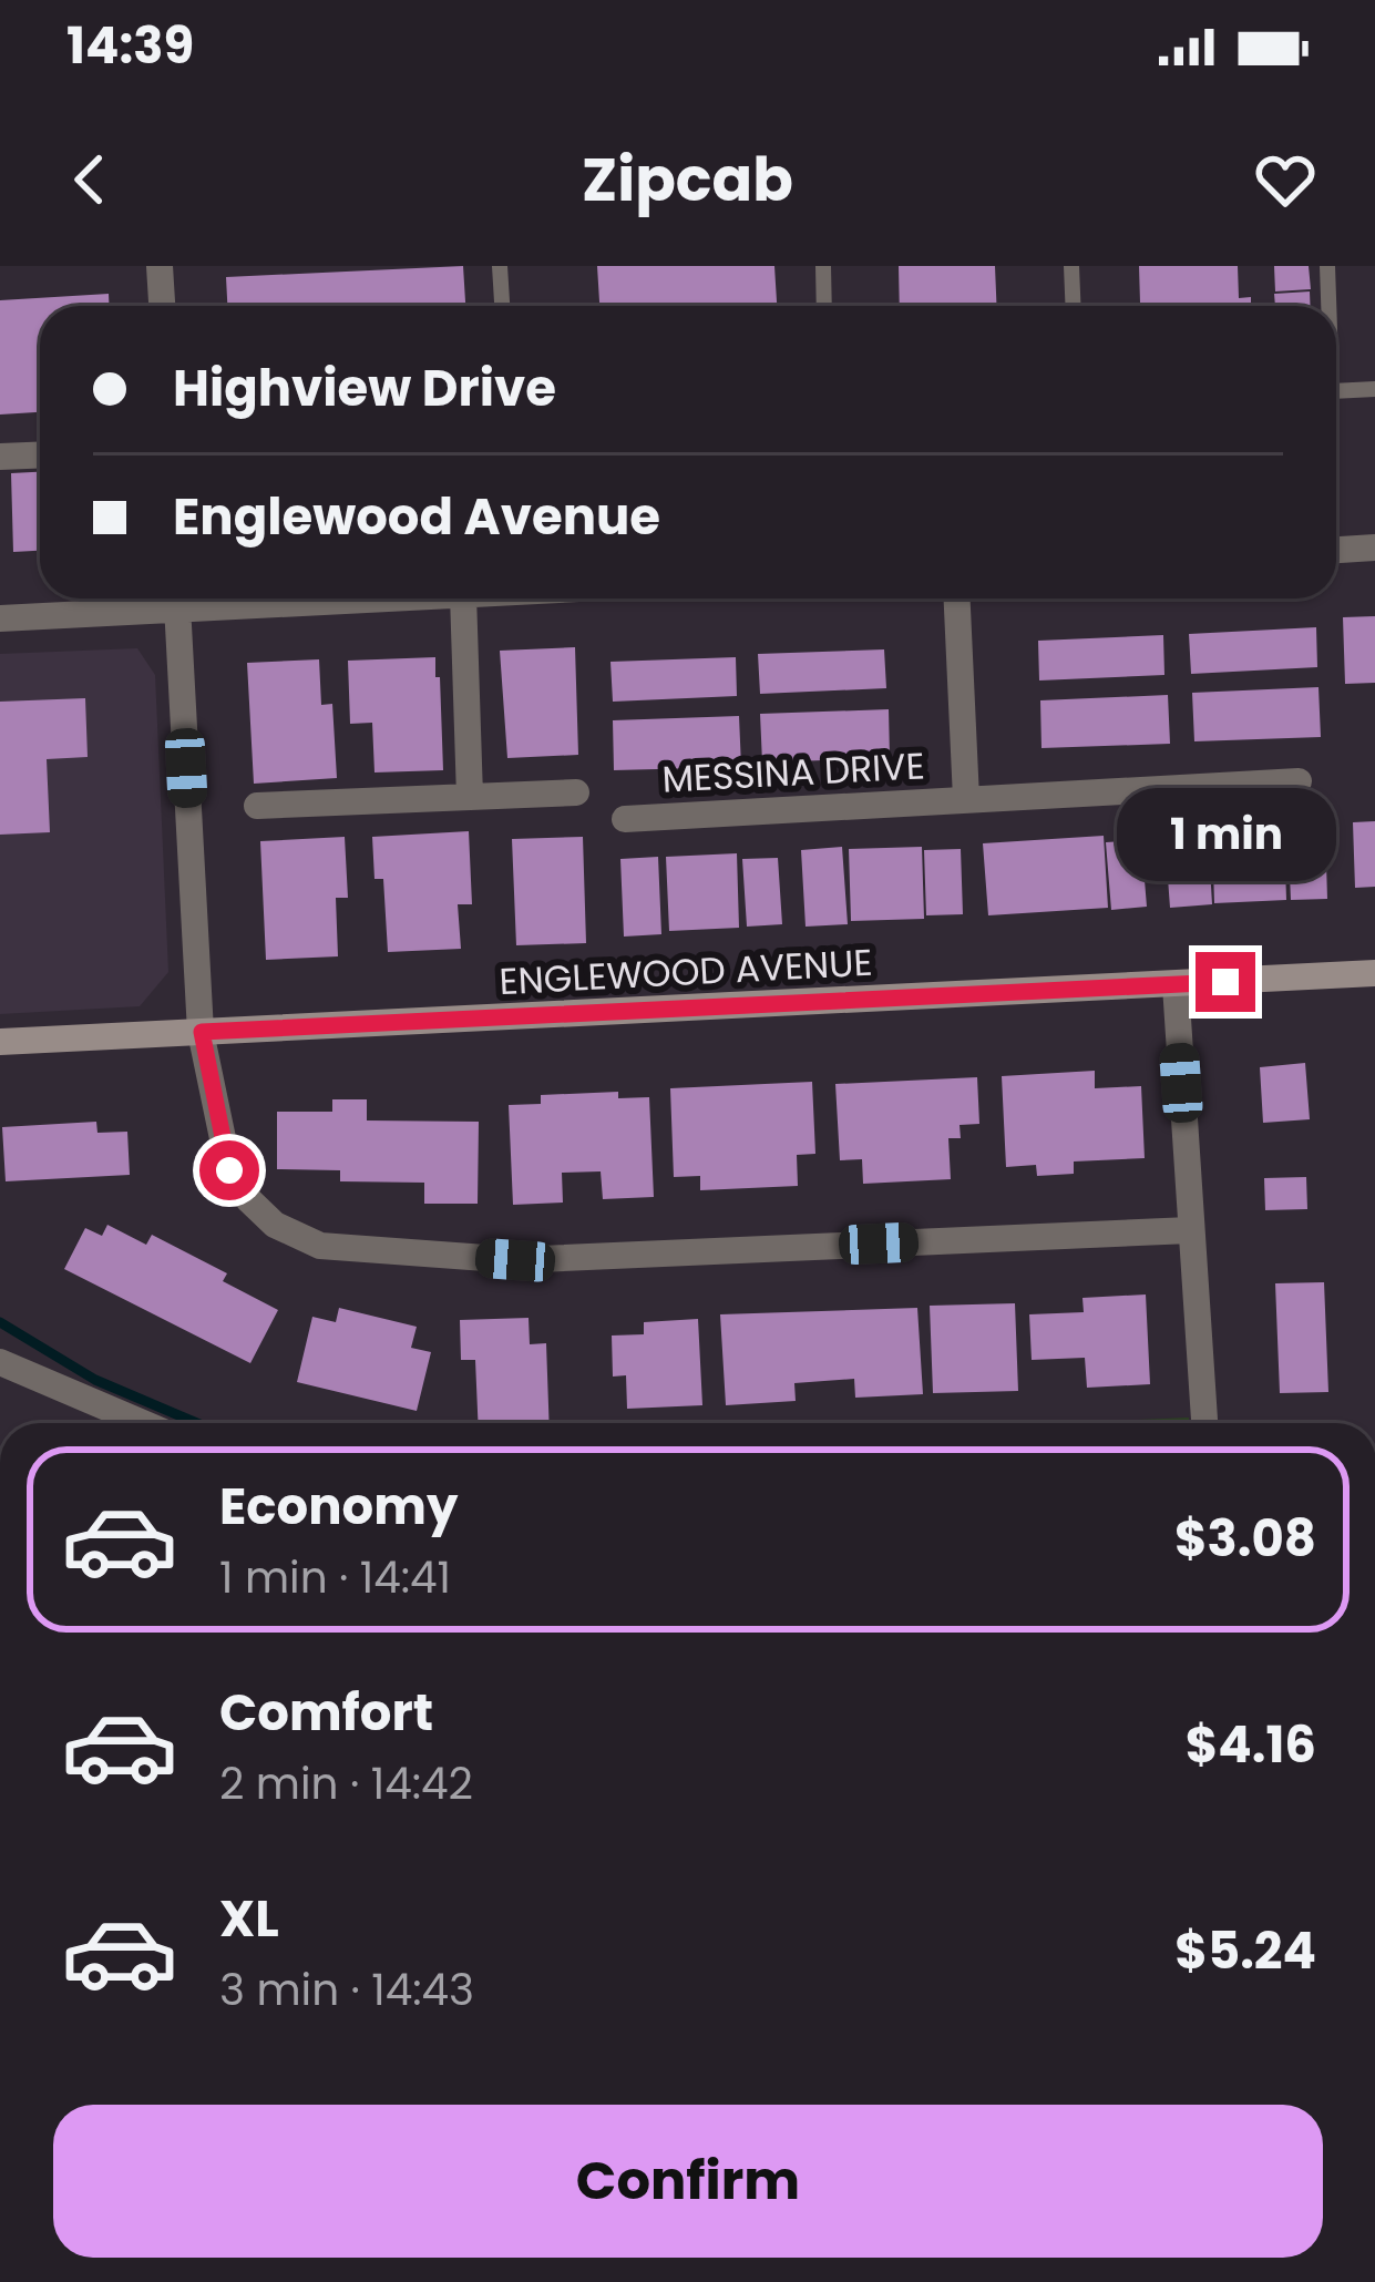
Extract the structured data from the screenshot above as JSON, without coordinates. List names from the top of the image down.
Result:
{
  "streets": {
    "street": ["MESSINA DRIVE", "ENGLEWOOD AVENUE"]
  },
  "page": {
    "status": "14:39",
    "header": "Zipcab",
    "banner": ["Highview Drive", "Englewood Avenue"],
    "bubble": "1 min",
    "list": [
      {
        "name": "Economy",
        "note": "1 min · 14:41",
        "value": "$3.08"
      },
      {
        "name": "Comfort",
        "note": "2 min · 14:42",
        "value": "$4.16"
      },
      {
        "name": "XL",
        "note": "3 min · 14:43",
        "value": "$5.24"
      }
    ],
    "buttons": "Confirm"
  }
}
